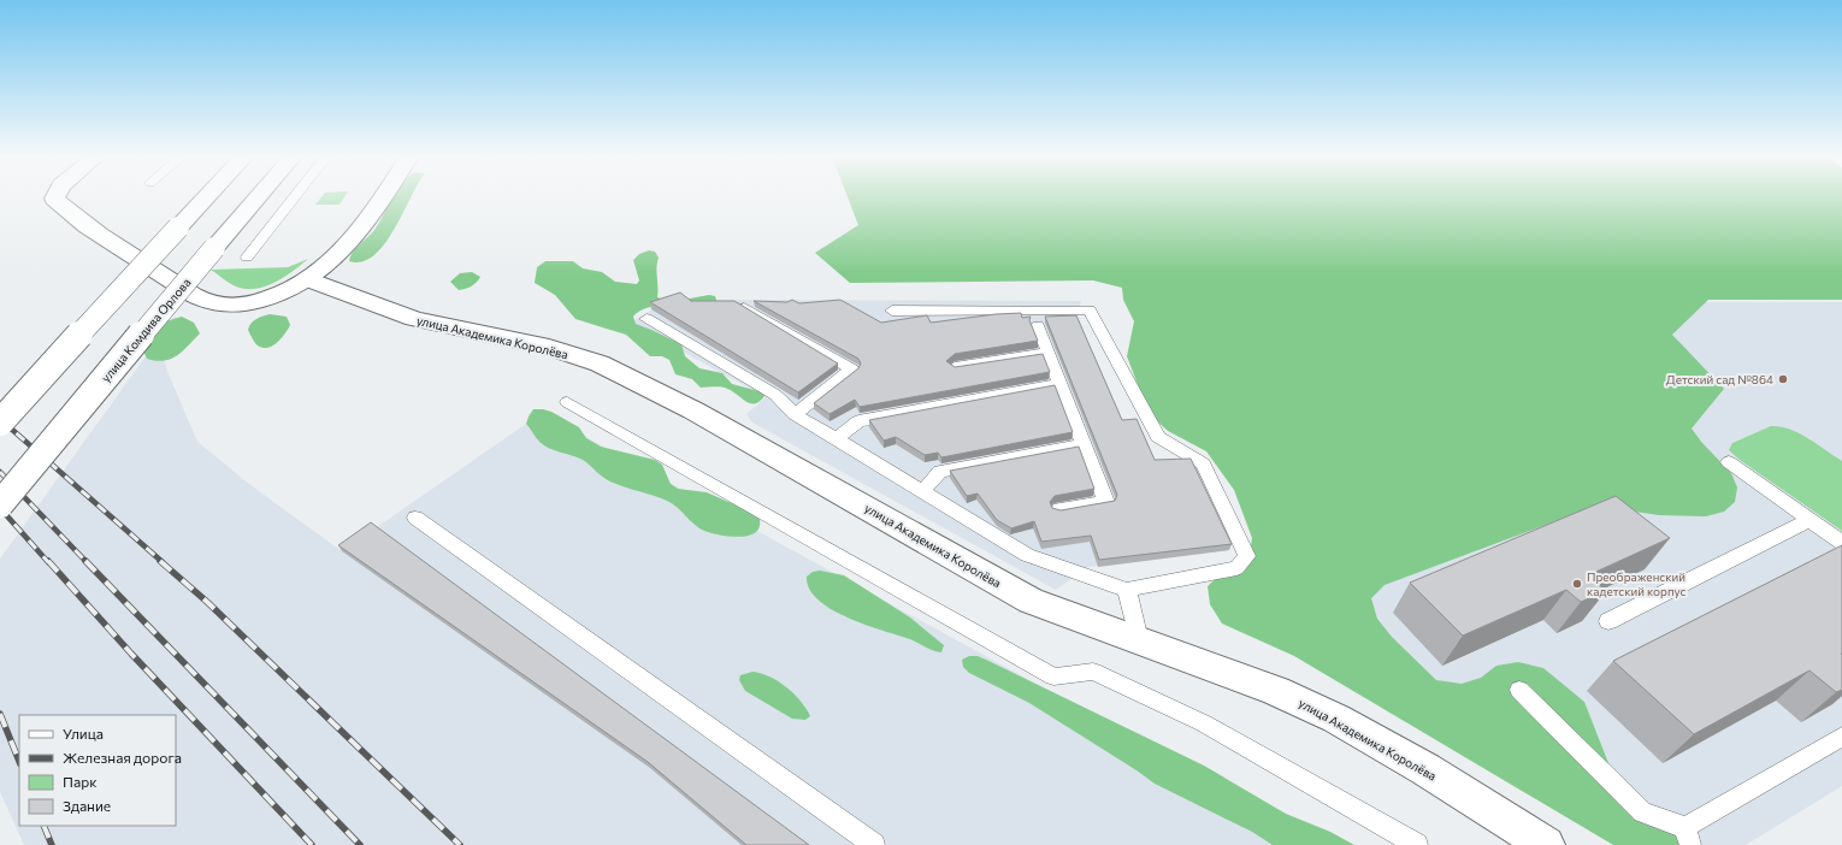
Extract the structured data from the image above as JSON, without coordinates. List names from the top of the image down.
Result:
{
  "streets": {
    "street": ["улица Комдива Орлова", "улица Академика Королёва"]
  },
  "places": ["Детский сад №864", "Преображенский кадетский корпус"],
  "legend": [
    "Улица",
    "Железная дорога",
    "Парк",
    "Здание"
  ]
}
